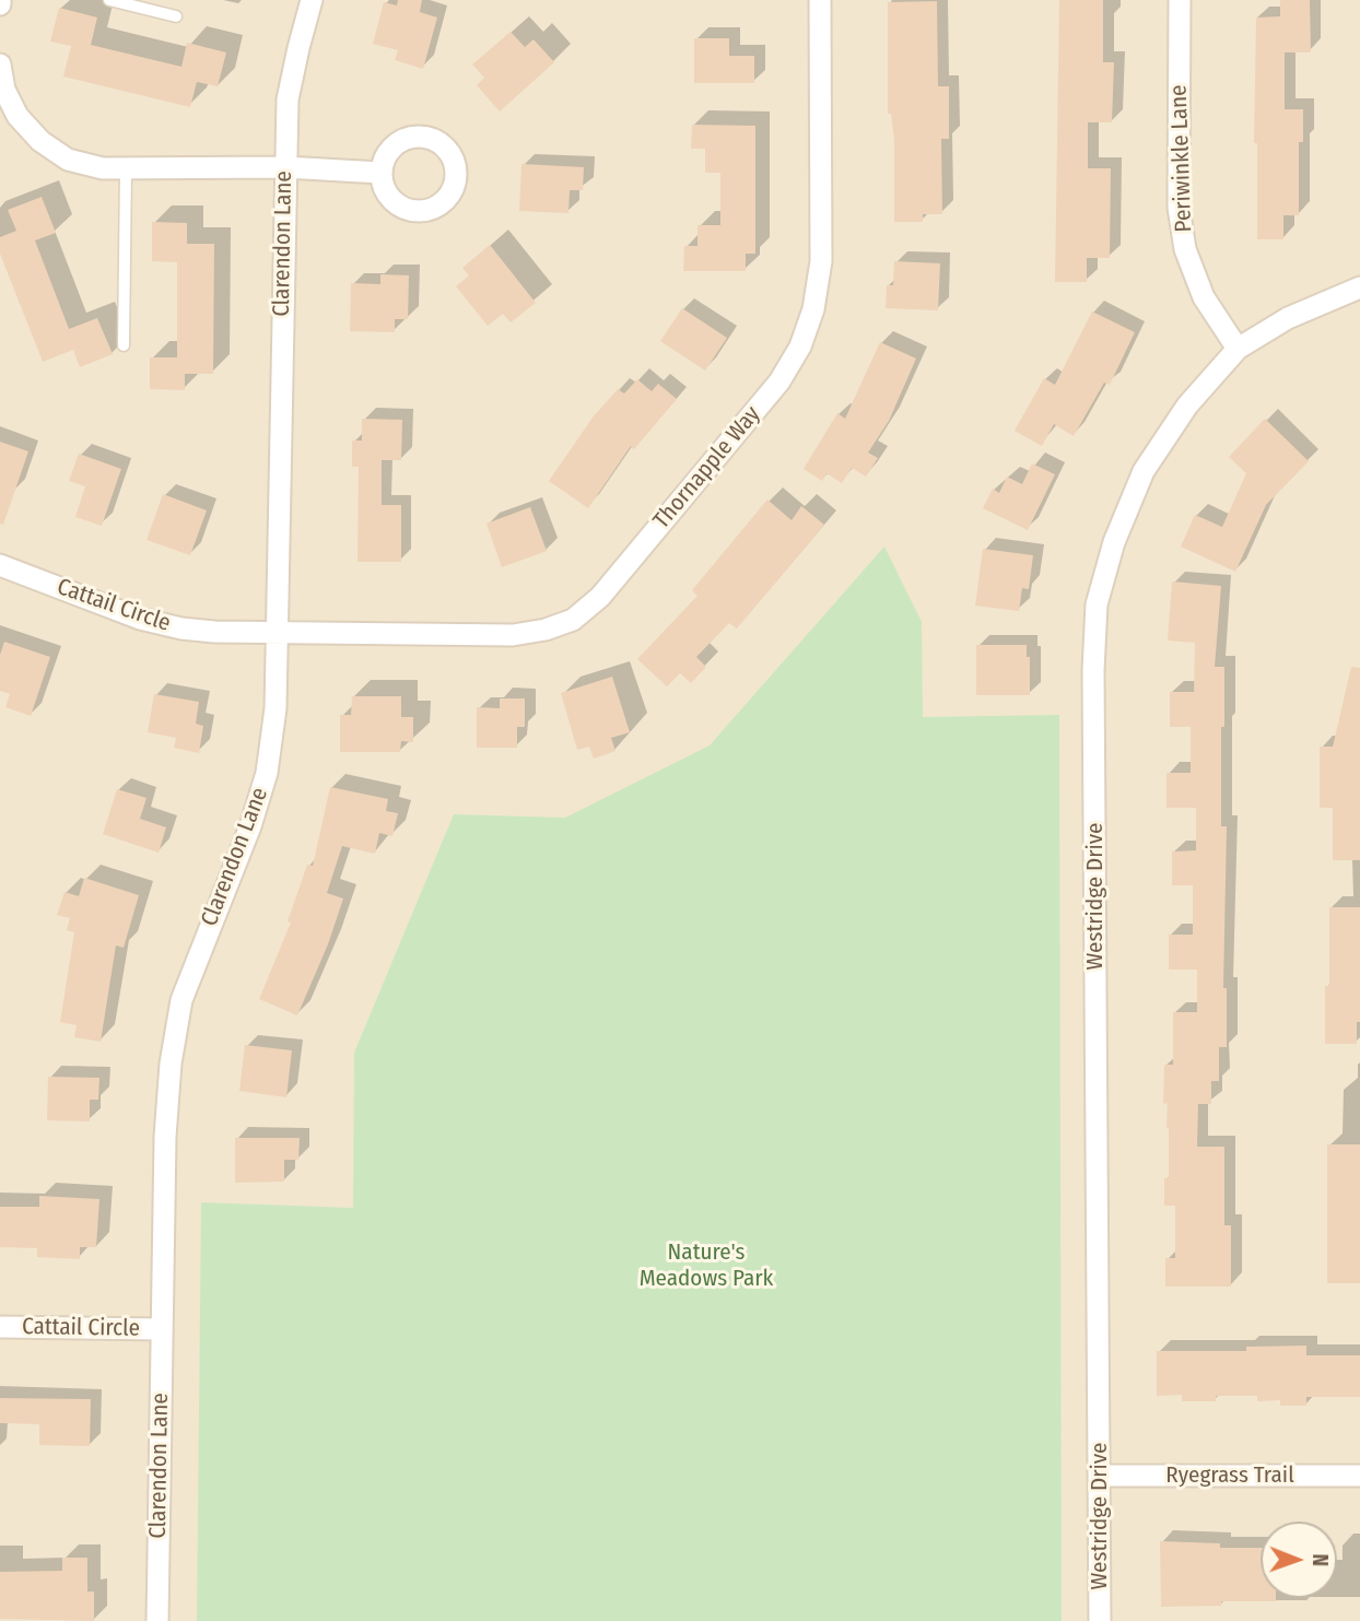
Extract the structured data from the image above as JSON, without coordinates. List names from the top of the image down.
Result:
{
  "streets": {
    "street": [
      "Periwinkle Lane",
      "Clarendon Lane",
      "Thornapple Way",
      "Cattail Circle",
      "Westridge Drive",
      "Ryegrass Trail"
    ]
  },
  "crossings": [
    ["Periwinkle Lane", "Westridge Drive"],
    ["Clarendon Lane", "Thornapple Way"],
    ["Clarendon Lane", "Cattail Circle"],
    ["Thornapple Way", "Cattail Circle"],
    ["Westridge Drive", "Ryegrass Trail"]
  ],
  "parks": ["Nature's Meadows Park"],
  "north": "right"
}
